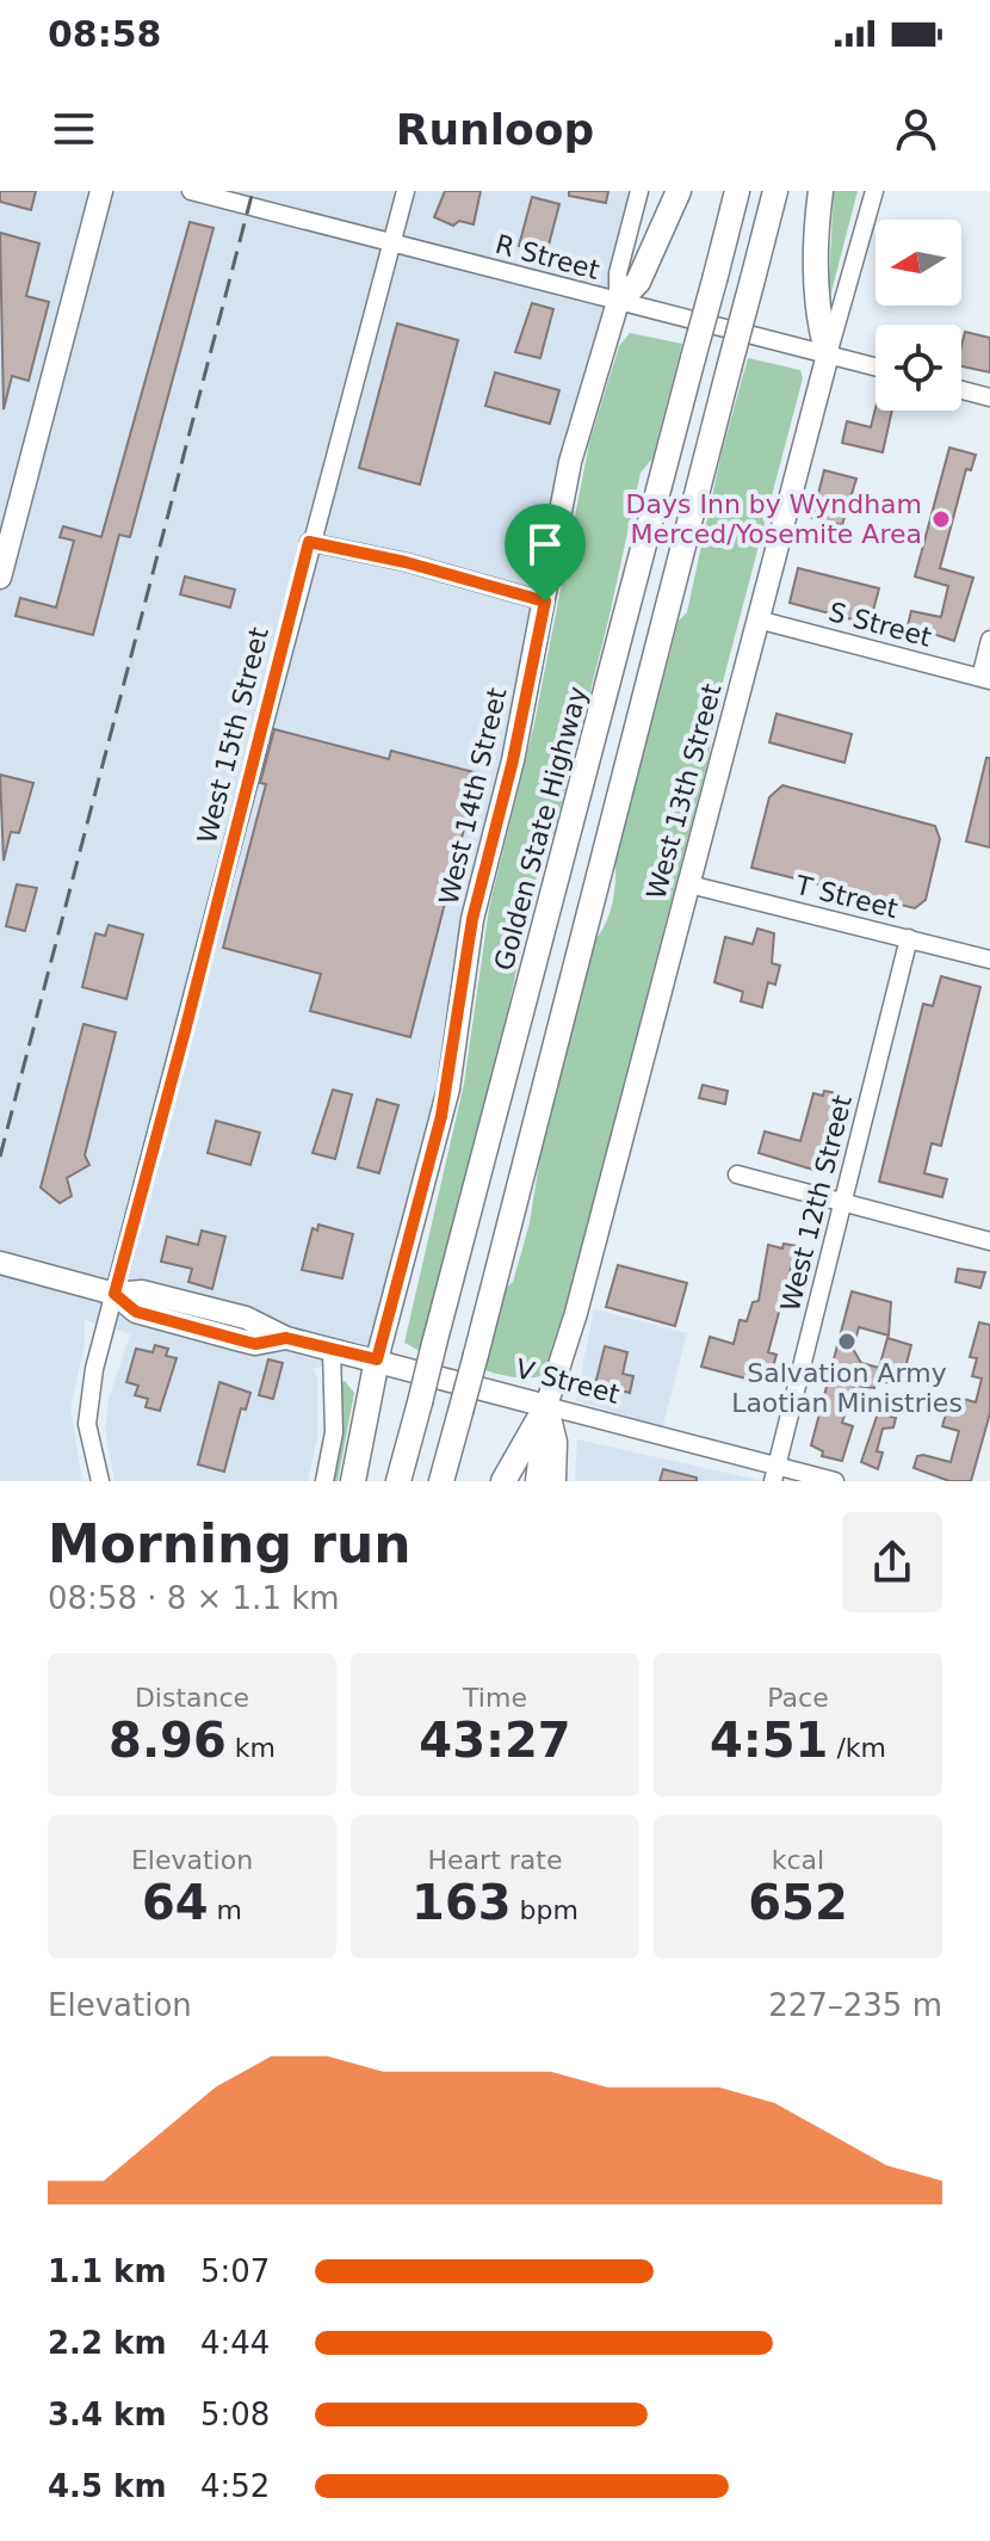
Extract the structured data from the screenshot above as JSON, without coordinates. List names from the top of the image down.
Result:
{
  "streets": {
    "highway": ["Golden State Highway"],
    "main road": ["West 13th Street", "West 14th Street", "V Street"],
    "street": [
      "R Street",
      "S Street",
      "West 15th Street",
      "T Street",
      "West 12th Street"
    ]
  },
  "crossings": [
    ["R Street", "West 15th Street"],
    ["R Street", "West 13th Street"],
    ["R Street", "West 14th Street"],
    ["S Street", "West 13th Street"],
    ["West 15th Street", "V Street"],
    ["West 13th Street", "T Street"],
    ["West 13th Street", "V Street"],
    ["West 14th Street", "V Street"],
    ["T Street", "West 12th Street"],
    ["West 12th Street", "V Street"]
  ],
  "places": ["Days Inn by Wyndham Merced/Yosemite Area", "Salvation Army Laotian Ministries"],
  "north": "left",
  "page": {
    "status": "08:58",
    "header": "Runloop",
    "heading": ["Morning run", "08:58 · 8 × 1.1 km"],
    "stats": [
      ["Distance", "8.96 km"],
      ["Time", "43:27"],
      ["Pace", "4:51 /km"],
      ["Elevation", "64 m"],
      ["Heart rate", "163 bpm"],
      ["kcal", "652"]
    ],
    "chart": ["Elevation", "227–235 m"],
    "list": [
      {
        "name": "1.1 km",
        "note": "5:07"
      },
      {
        "name": "2.2 km",
        "note": "4:44"
      },
      {
        "name": "3.4 km",
        "note": "5:08"
      },
      {
        "name": "4.5 km",
        "note": "4:52"
      }
    ]
  }
}
